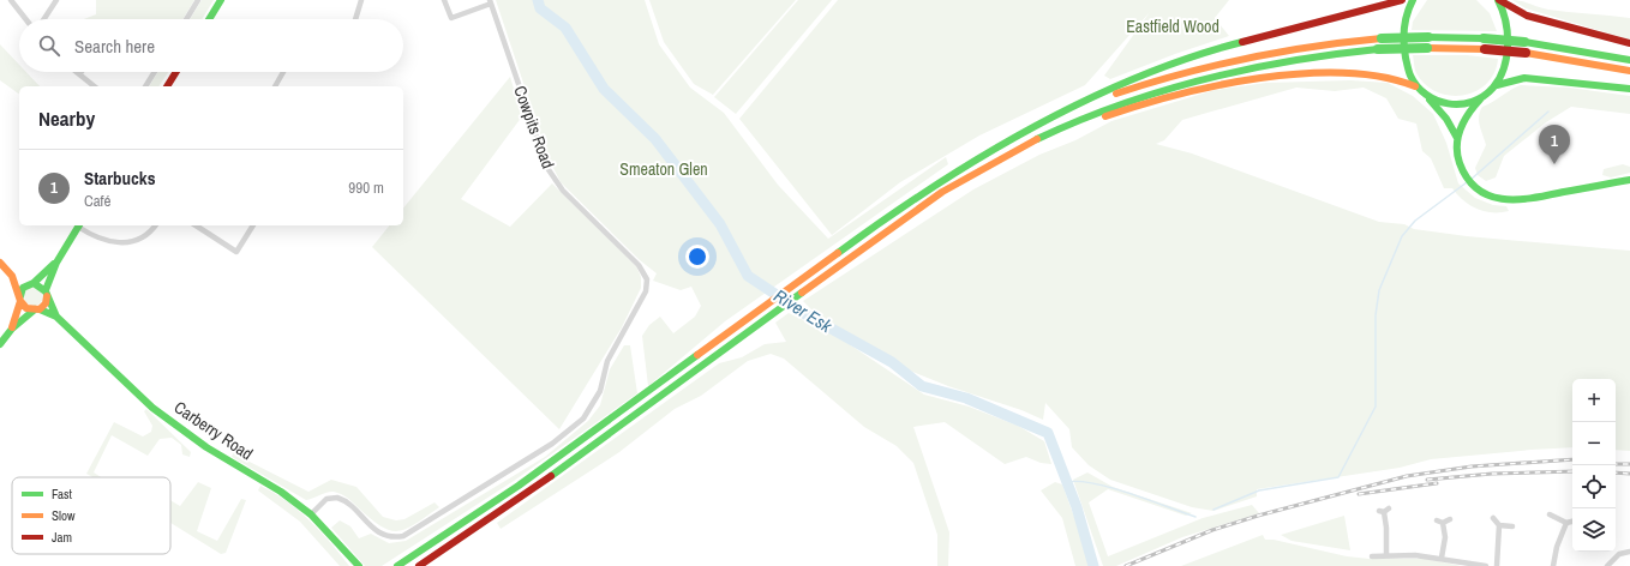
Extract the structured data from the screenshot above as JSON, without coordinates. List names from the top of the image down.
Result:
{
  "streets": {
    "main road": ["Carberry Road"],
    "street": ["Cowpits Road"]
  },
  "crossings": [
    ["Cowpits Road", "Carberry Road"]
  ],
  "water": ["River Esk"],
  "parks": ["Eastfield Wood", "Smeaton Glen"],
  "legend": ["Fast", "Slow", "Jam"],
  "page": {
    "search": "Search here",
    "heading": "Nearby",
    "pins": "1",
    "list": [
      {
        "mark": "1",
        "name": "Starbucks",
        "note": "Café",
        "value": "990 m"
      }
    ],
    "map_buttons": ["+", "−"]
  }
}
